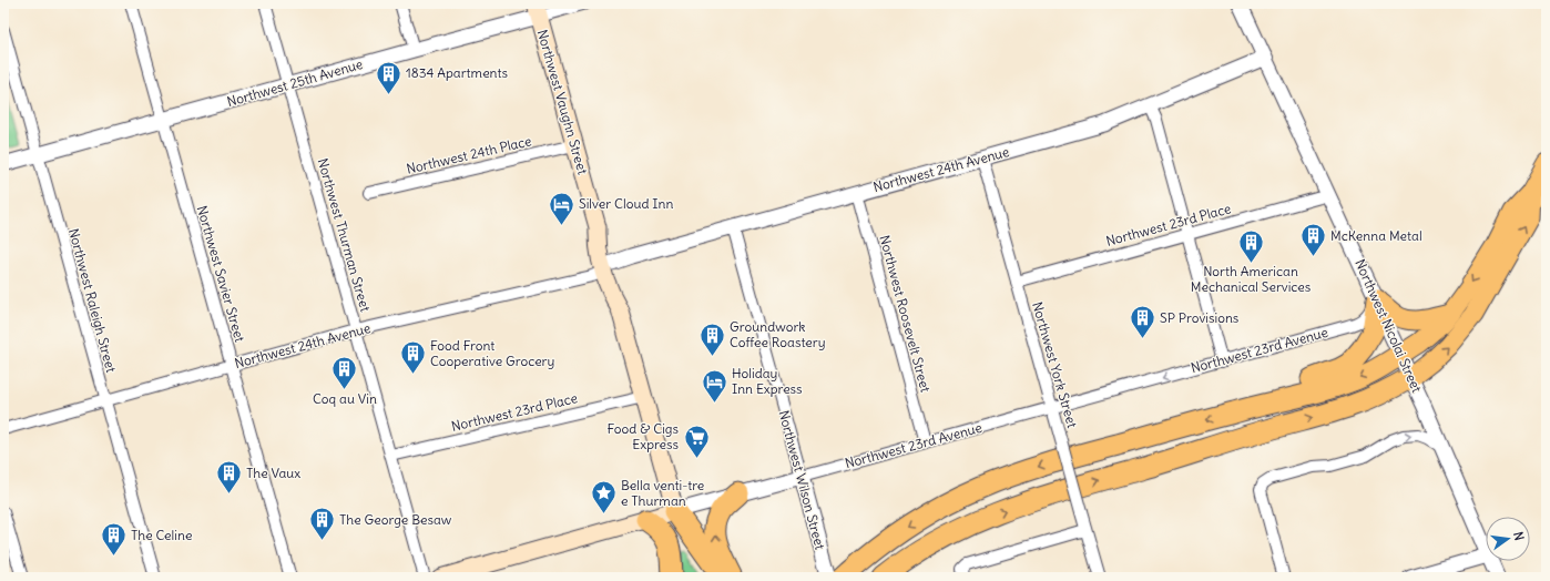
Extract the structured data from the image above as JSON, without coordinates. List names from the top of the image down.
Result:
{
  "streets": {
    "main road": ["Northwest Vaughn Street", "Northwest 23rd Avenue"],
    "street": [
      "Northwest 25th Avenue",
      "Northwest 24th Place",
      "Northwest 24th Avenue",
      "Northwest 23rd Place",
      "Northwest Thurman Street",
      "Northwest Savier Street",
      "Northwest Raleigh Street",
      "Northwest Roosevelt Street",
      "Northwest Nicolai Street",
      "Northwest York Street",
      "Northwest Wilson Street"
    ]
  },
  "crossings": [
    ["Northwest 25th Avenue", "Northwest Vaughn Street"],
    ["Northwest 25th Avenue", "Northwest Thurman Street"],
    ["Northwest 25th Avenue", "Northwest Savier Street"],
    ["Northwest 25th Avenue", "Northwest Raleigh Street"],
    ["Northwest Vaughn Street", "Northwest 24th Place"],
    ["Northwest Vaughn Street", "Northwest 24th Avenue"],
    ["Northwest Vaughn Street", "Northwest 23rd Place"],
    ["Northwest Vaughn Street", "Northwest 23rd Avenue"],
    ["Northwest 24th Avenue", "Northwest Thurman Street"],
    ["Northwest 24th Avenue", "Northwest Savier Street"],
    ["Northwest 24th Avenue", "Northwest Raleigh Street"],
    ["Northwest 24th Avenue", "Northwest Roosevelt Street"],
    ["Northwest 24th Avenue", "Northwest Nicolai Street"],
    ["Northwest 24th Avenue", "Northwest York Street"],
    ["Northwest 24th Avenue", "Northwest Wilson Street"],
    ["Northwest 23rd Place", "Northwest Thurman Street"],
    ["Northwest 23rd Place", "Northwest Nicolai Street"],
    ["Northwest 23rd Place", "Northwest York Street"],
    ["Northwest Roosevelt Street", "Northwest 23rd Avenue"],
    ["Northwest Nicolai Street", "Northwest 23rd Avenue"],
    ["Northwest 23rd Avenue", "Northwest York Street"],
    ["Northwest 23rd Avenue", "Northwest Wilson Street"]
  ],
  "places": {
    "building": [
      "1834 Apartments",
      "McKenna Metal",
      "North American Mechanical Services",
      "SP Provisions",
      "Groundwork Coffee Roastery",
      "Food Front Cooperative Grocery",
      "Coq au Vin",
      "The Vaux",
      "The George Besaw",
      "The Celine"
    ],
    "hotel": ["Silver Cloud Inn", "Holiday Inn Express"],
    "supermarket": ["Food & Cigs Express"],
    "place": ["Bella venti-tre e Thurman"]
  },
  "north": "right"
}
